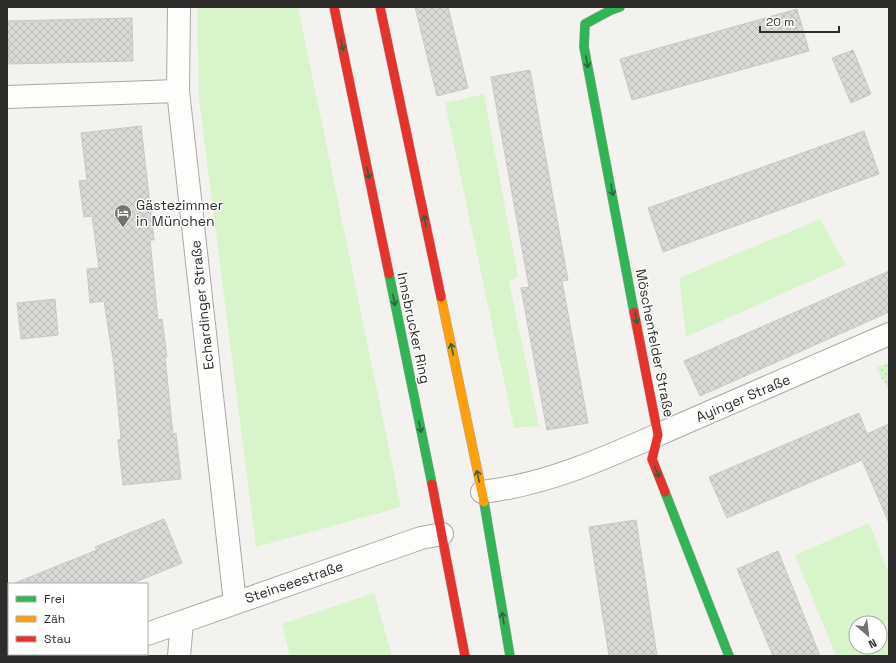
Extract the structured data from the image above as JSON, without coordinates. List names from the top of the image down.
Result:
{
  "streets": {
    "main road": ["Innsbrucker Ring", "Möschenfelder Straße"],
    "street": ["Echardinger Straße", "Ayinger Straße", "Steinseestraße"]
  },
  "crossings": [
    ["Echardinger Straße", "Steinseestraße"],
    ["Innsbrucker Ring", "Steinseestraße"],
    ["Möschenfelder Straße", "Ayinger Straße"]
  ],
  "one_way": ["Möschenfelder Straße"],
  "places": {
    "hotel": ["Gästezimmer in München"]
  },
  "legend": ["Frei", "Zäh", "Stau"],
  "scale_bar": "20 m",
  "north": "bottom right"
}
